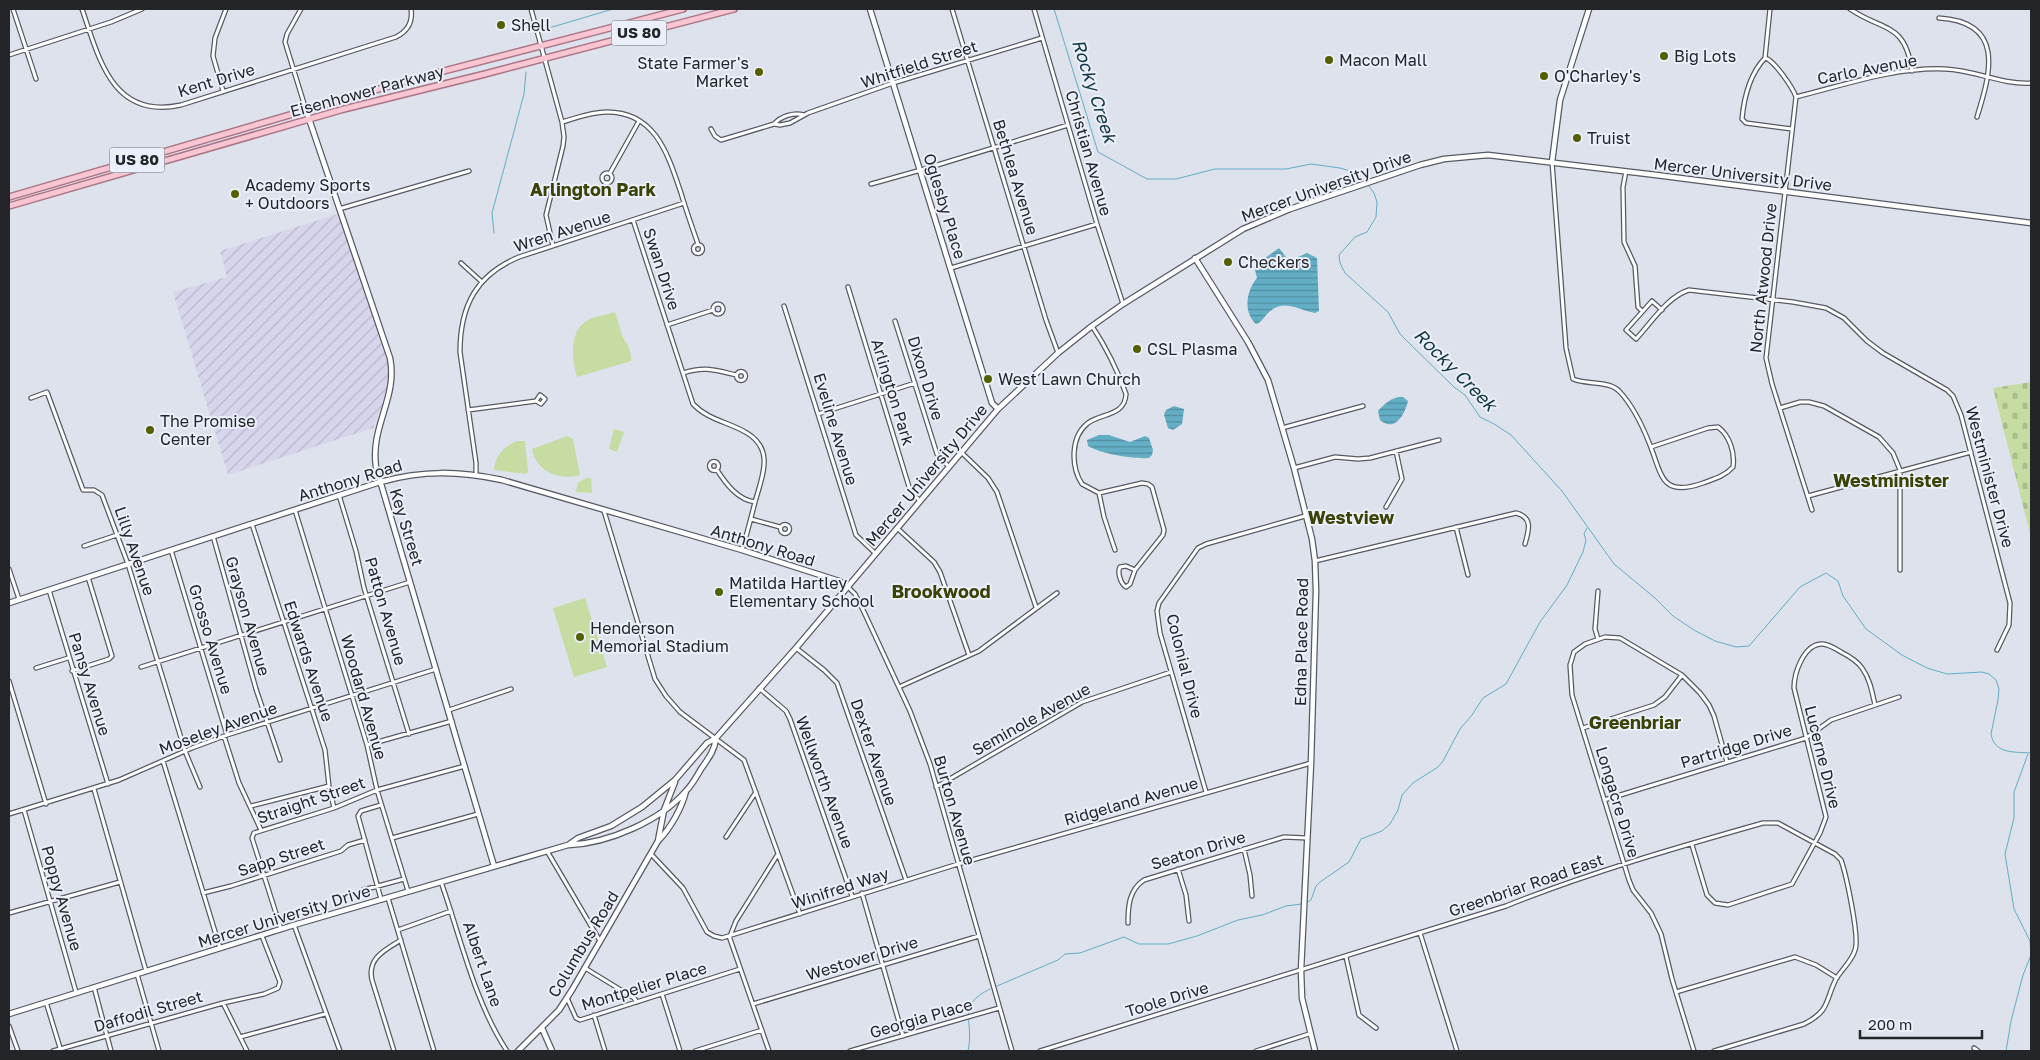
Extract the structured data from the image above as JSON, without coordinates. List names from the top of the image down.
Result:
{
  "streets": {
    "main road": ["US 80", "Eisenhower Parkway"],
    "street": [
      "Whitfield Street",
      "Carlo Avenue",
      "Kent Drive",
      "Christian Avenue",
      "Mercer University Drive",
      "Bethlea Avenue",
      "Oglesby Place",
      "Wren Avenue",
      "Swan Drive",
      "North Atwood Drive",
      "Dixon Drive",
      "Arlington Park",
      "Eveline Avenue",
      "Westminister Drive",
      "Anthony Road",
      "Key Street",
      "Lilly Avenue",
      "Patton Avenue",
      "Grayson Avenue",
      "Grosso Avenue",
      "Edna Place Road",
      "Edwards Avenue",
      "Colonial Drive",
      "Pansy Avenue",
      "Woodard Avenue",
      "Seminole Avenue",
      "Moseley Avenue",
      "Partridge Drive",
      "Dexter Avenue",
      "Lucerne Drive",
      "Wellworth Avenue",
      "Straight Street",
      "Ridgeland Avenue",
      "Longacre Drive",
      "Burton Avenue",
      "Seaton Drive",
      "Sapp Street",
      "Greenbriar Road East",
      "Winifred Way",
      "Poppy Avenue",
      "Columbus Road",
      "Westover Drive",
      "Albert Lane",
      "Montpelier Place",
      "Toole Drive",
      "Daffodil Street",
      "Georgia Place"
    ]
  },
  "crossings": [
    ["Whitfield Street", "Christian Avenue"],
    ["Whitfield Street", "Bethlea Avenue"],
    ["Whitfield Street", "Oglesby Place"],
    ["Carlo Avenue", "North Atwood Drive"],
    ["Eisenhower Parkway", "Key Street"],
    ["Christian Avenue", "Mercer University Drive"],
    ["Mercer University Drive", "Bethlea Avenue"],
    ["Mercer University Drive", "Oglesby Place"],
    ["Mercer University Drive", "North Atwood Drive"],
    ["Mercer University Drive", "Dixon Drive"],
    ["Mercer University Drive", "Arlington Park"],
    ["Mercer University Drive", "Eveline Avenue"],
    ["Mercer University Drive", "Anthony Road"],
    ["Mercer University Drive", "Key Street"],
    ["Mercer University Drive", "Edna Place Road"],
    ["Mercer University Drive", "Woodard Avenue"],
    ["Mercer University Drive", "Dexter Avenue"],
    ["Mercer University Drive", "Wellworth Avenue"],
    ["Mercer University Drive", "Burton Avenue"],
    ["Mercer University Drive", "Poppy Avenue"],
    ["Mercer University Drive", "Columbus Road"],
    ["Mercer University Drive", "Albert Lane"],
    ["Mercer University Drive", "Daffodil Street"],
    ["Wren Avenue", "Swan Drive"],
    ["Wren Avenue", "Anthony Road"],
    ["Swan Drive", "Anthony Road"],
    ["North Atwood Drive", "Westminister Drive"],
    ["Anthony Road", "Key Street"],
    ["Anthony Road", "Lilly Avenue"],
    ["Anthony Road", "Patton Avenue"],
    ["Anthony Road", "Grayson Avenue"],
    ["Anthony Road", "Grosso Avenue"],
    ["Anthony Road", "Edwards Avenue"],
    ["Anthony Road", "Pansy Avenue"],
    ["Anthony Road", "Woodard Avenue"],
    ["Anthony Road", "Burton Avenue"],
    ["Key Street", "Moseley Avenue"],
    ["Key Street", "Straight Street"],
    ["Lilly Avenue", "Moseley Avenue"],
    ["Patton Avenue", "Moseley Avenue"],
    ["Grayson Avenue", "Moseley Avenue"],
    ["Grosso Avenue", "Moseley Avenue"],
    ["Grosso Avenue", "Straight Street"],
    ["Edna Place Road", "Colonial Drive"],
    ["Edna Place Road", "Ridgeland Avenue"],
    ["Edna Place Road", "Seaton Drive"],
    ["Edna Place Road", "Greenbriar Road East"],
    ["Edna Place Road", "Toole Drive"],
    ["Edwards Avenue", "Moseley Avenue"],
    ["Edwards Avenue", "Straight Street"],
    ["Colonial Drive", "Seminole Avenue"],
    ["Colonial Drive", "Ridgeland Avenue"],
    ["Pansy Avenue", "Moseley Avenue"],
    ["Woodard Avenue", "Moseley Avenue"],
    ["Woodard Avenue", "Straight Street"],
    ["Seminole Avenue", "Burton Avenue"],
    ["Moseley Avenue", "Poppy Avenue"],
    ["Partridge Drive", "Lucerne Drive"],
    ["Partridge Drive", "Longacre Drive"],
    ["Dexter Avenue", "Winifred Way"],
    ["Lucerne Drive", "Greenbriar Road East"],
    ["Wellworth Avenue", "Winifred Way"],
    ["Straight Street", "Sapp Street"],
    ["Ridgeland Avenue", "Burton Avenue"],
    ["Ridgeland Avenue", "Winifred Way"],
    ["Longacre Drive", "Greenbriar Road East"],
    ["Burton Avenue", "Winifred Way"],
    ["Burton Avenue", "Westover Drive"],
    ["Burton Avenue", "Georgia Place"],
    ["Greenbriar Road East", "Toole Drive"],
    ["Columbus Road", "Montpelier Place"]
  ],
  "districts": [
    "Arlington Park",
    "Westminister",
    "Westview",
    "Brookwood",
    "Greenbriar"
  ],
  "water": ["Rocky Creek"],
  "places": [
    "Shell",
    "Big Lots",
    "Macon Mall",
    "State Farmer's Market",
    "O'Charley's",
    "Truist",
    "Academy Sports + Outdoors",
    "Checkers",
    "CSL Plasma",
    "West Lawn Church",
    "The Promise Center",
    "Matilda Hartley Elementary School",
    "Henderson Memorial Stadium"
  ],
  "scale_bar": "200 m"
}
